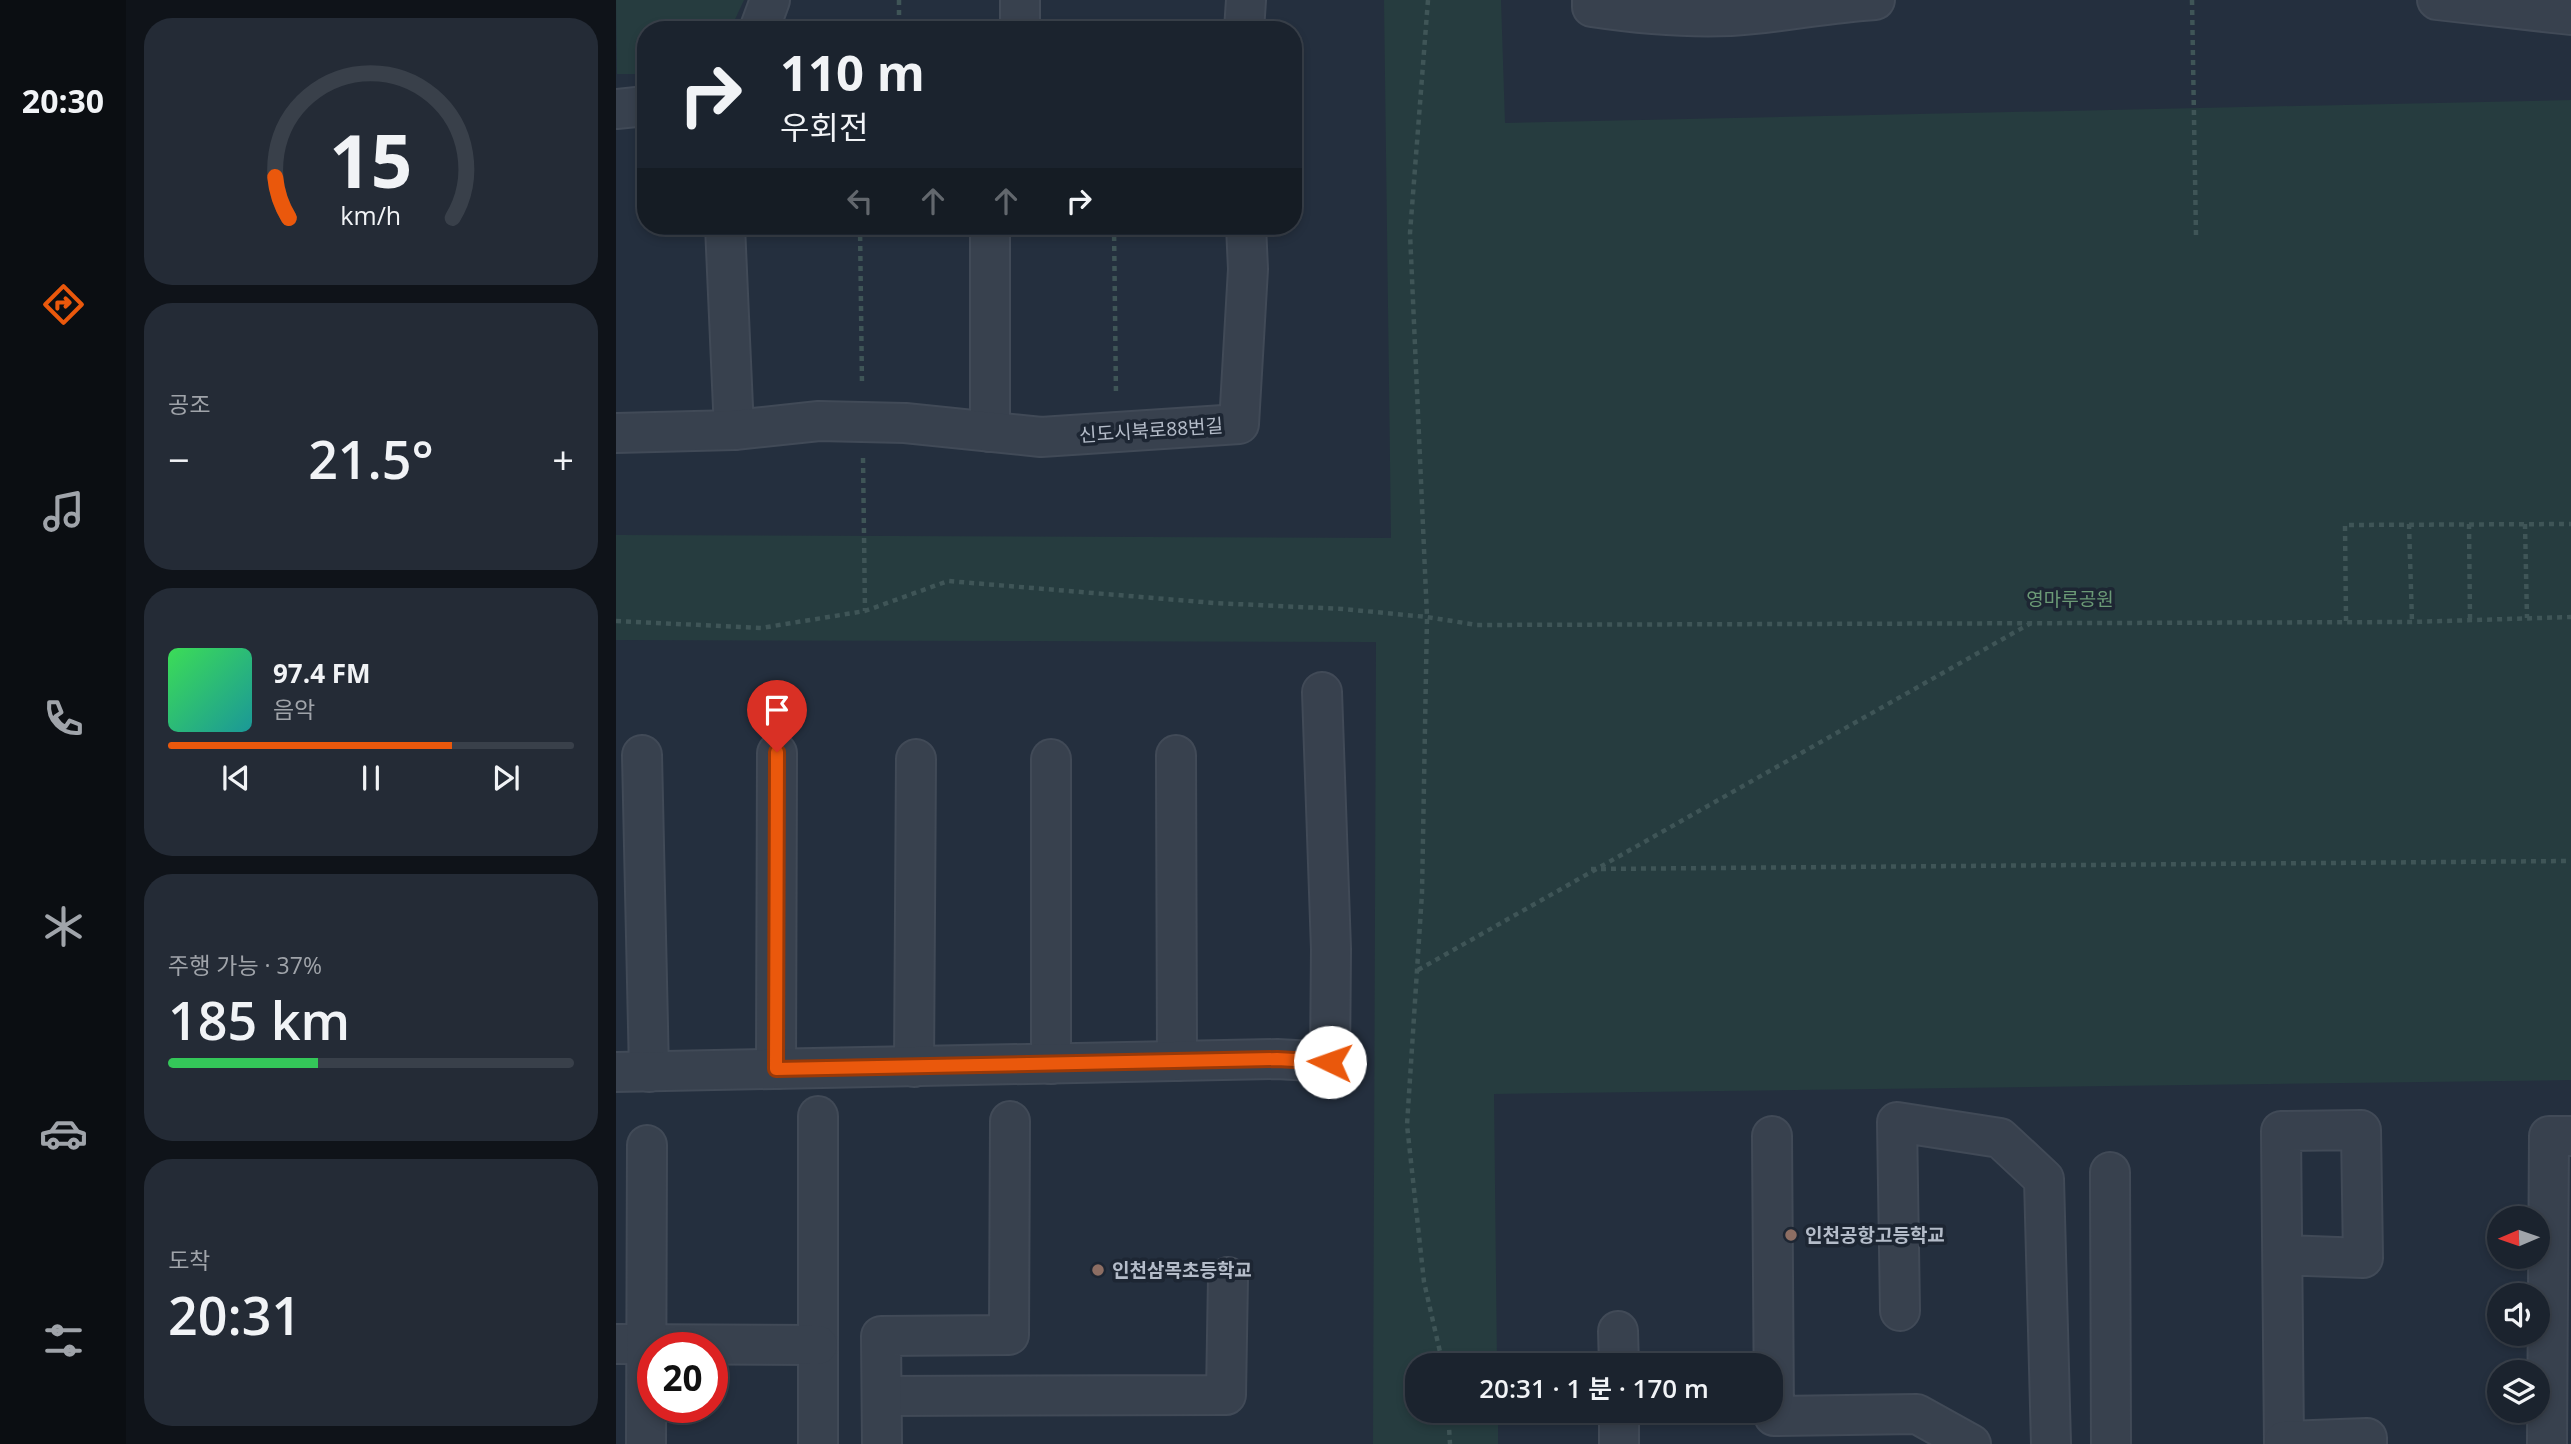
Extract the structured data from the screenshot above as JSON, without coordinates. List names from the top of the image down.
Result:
{
  "streets": {
    "street": ["신도시북로88번길"]
  },
  "parks": ["영마루공원"],
  "places": ["인천공항고등학교", "인천삼목초등학교"],
  "north": "left",
  "page": {
    "tabs": "20:30",
    "turn": ["110 m", "우회전"],
    "tile": [
      "공조",
      ["주행 가능 · 37%", "185 km"],
      ["도착", "20:31"]
    ],
    "heat": ["−", "21.5°", "+"],
    "song": ["97.4 FM", "음악"],
    "limit": "20",
    "trip": "20:31 · 1 분 · 170 m",
    "gauge": ["15", "km/h"]
  }
}
